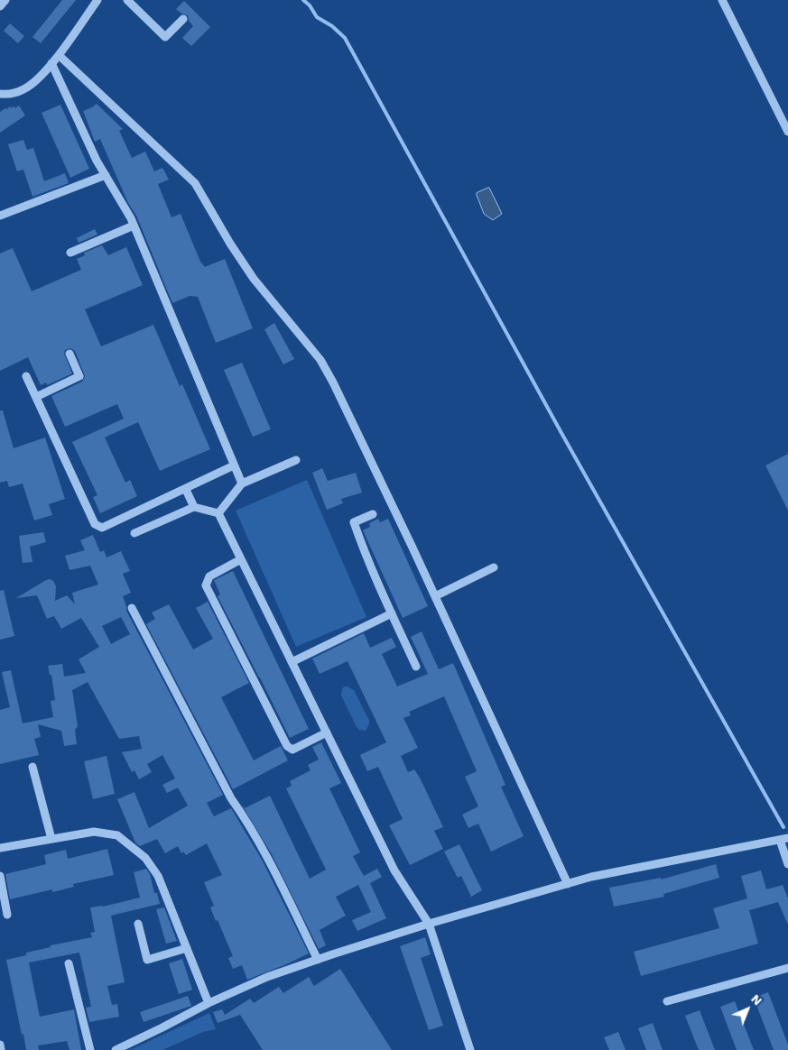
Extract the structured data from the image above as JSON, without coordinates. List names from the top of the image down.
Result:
{
  "north": "top right"
}
